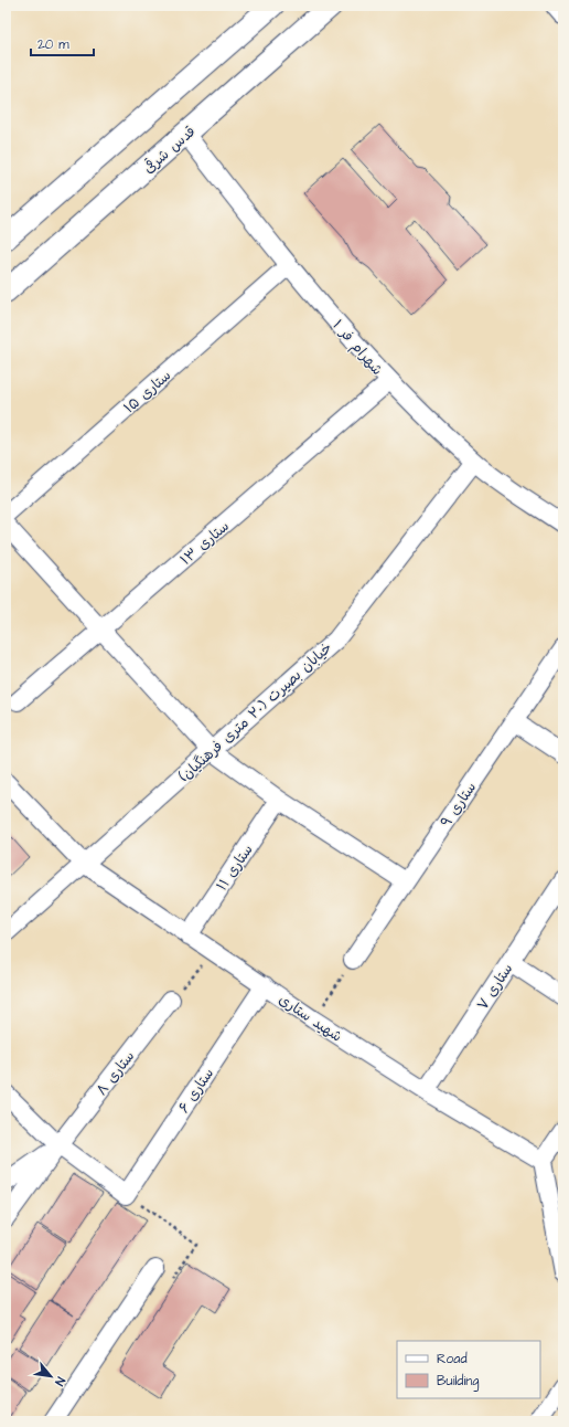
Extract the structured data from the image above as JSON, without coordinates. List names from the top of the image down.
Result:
{
  "streets": {
    "street": [
      "قدس شرقی",
      "شهرام فر ۱",
      "ستاری ۱۵",
      "ستاری ۱۳",
      "خیابان بصیرت (۲۰ متری فرهنگیان)",
      "ستاری ۹",
      "ستاری ۱۱",
      "ستاری ۷",
      "شهید ستاری",
      "ستاری ۸",
      "ستاری ۶"
    ]
  },
  "crossings": [
    ["قدس شرقی", "شهرام فر ۱"],
    ["شهرام فر ۱", "ستاری ۱۵"],
    ["شهرام فر ۱", "ستاری ۱۳"],
    ["شهرام فر ۱", "خیابان بصیرت (۲۰ متری فرهنگیان)"],
    ["خیابان بصیرت (۲۰ متری فرهنگیان)", "شهید ستاری"],
    ["ستاری ۱۱", "شهید ستاری"],
    ["ستاری ۷", "شهید ستاری"],
    ["شهید ستاری", "ستاری ۶"]
  ],
  "legend": ["Road", "Building"],
  "scale_bar": "20 m",
  "north": "bottom right"
}
